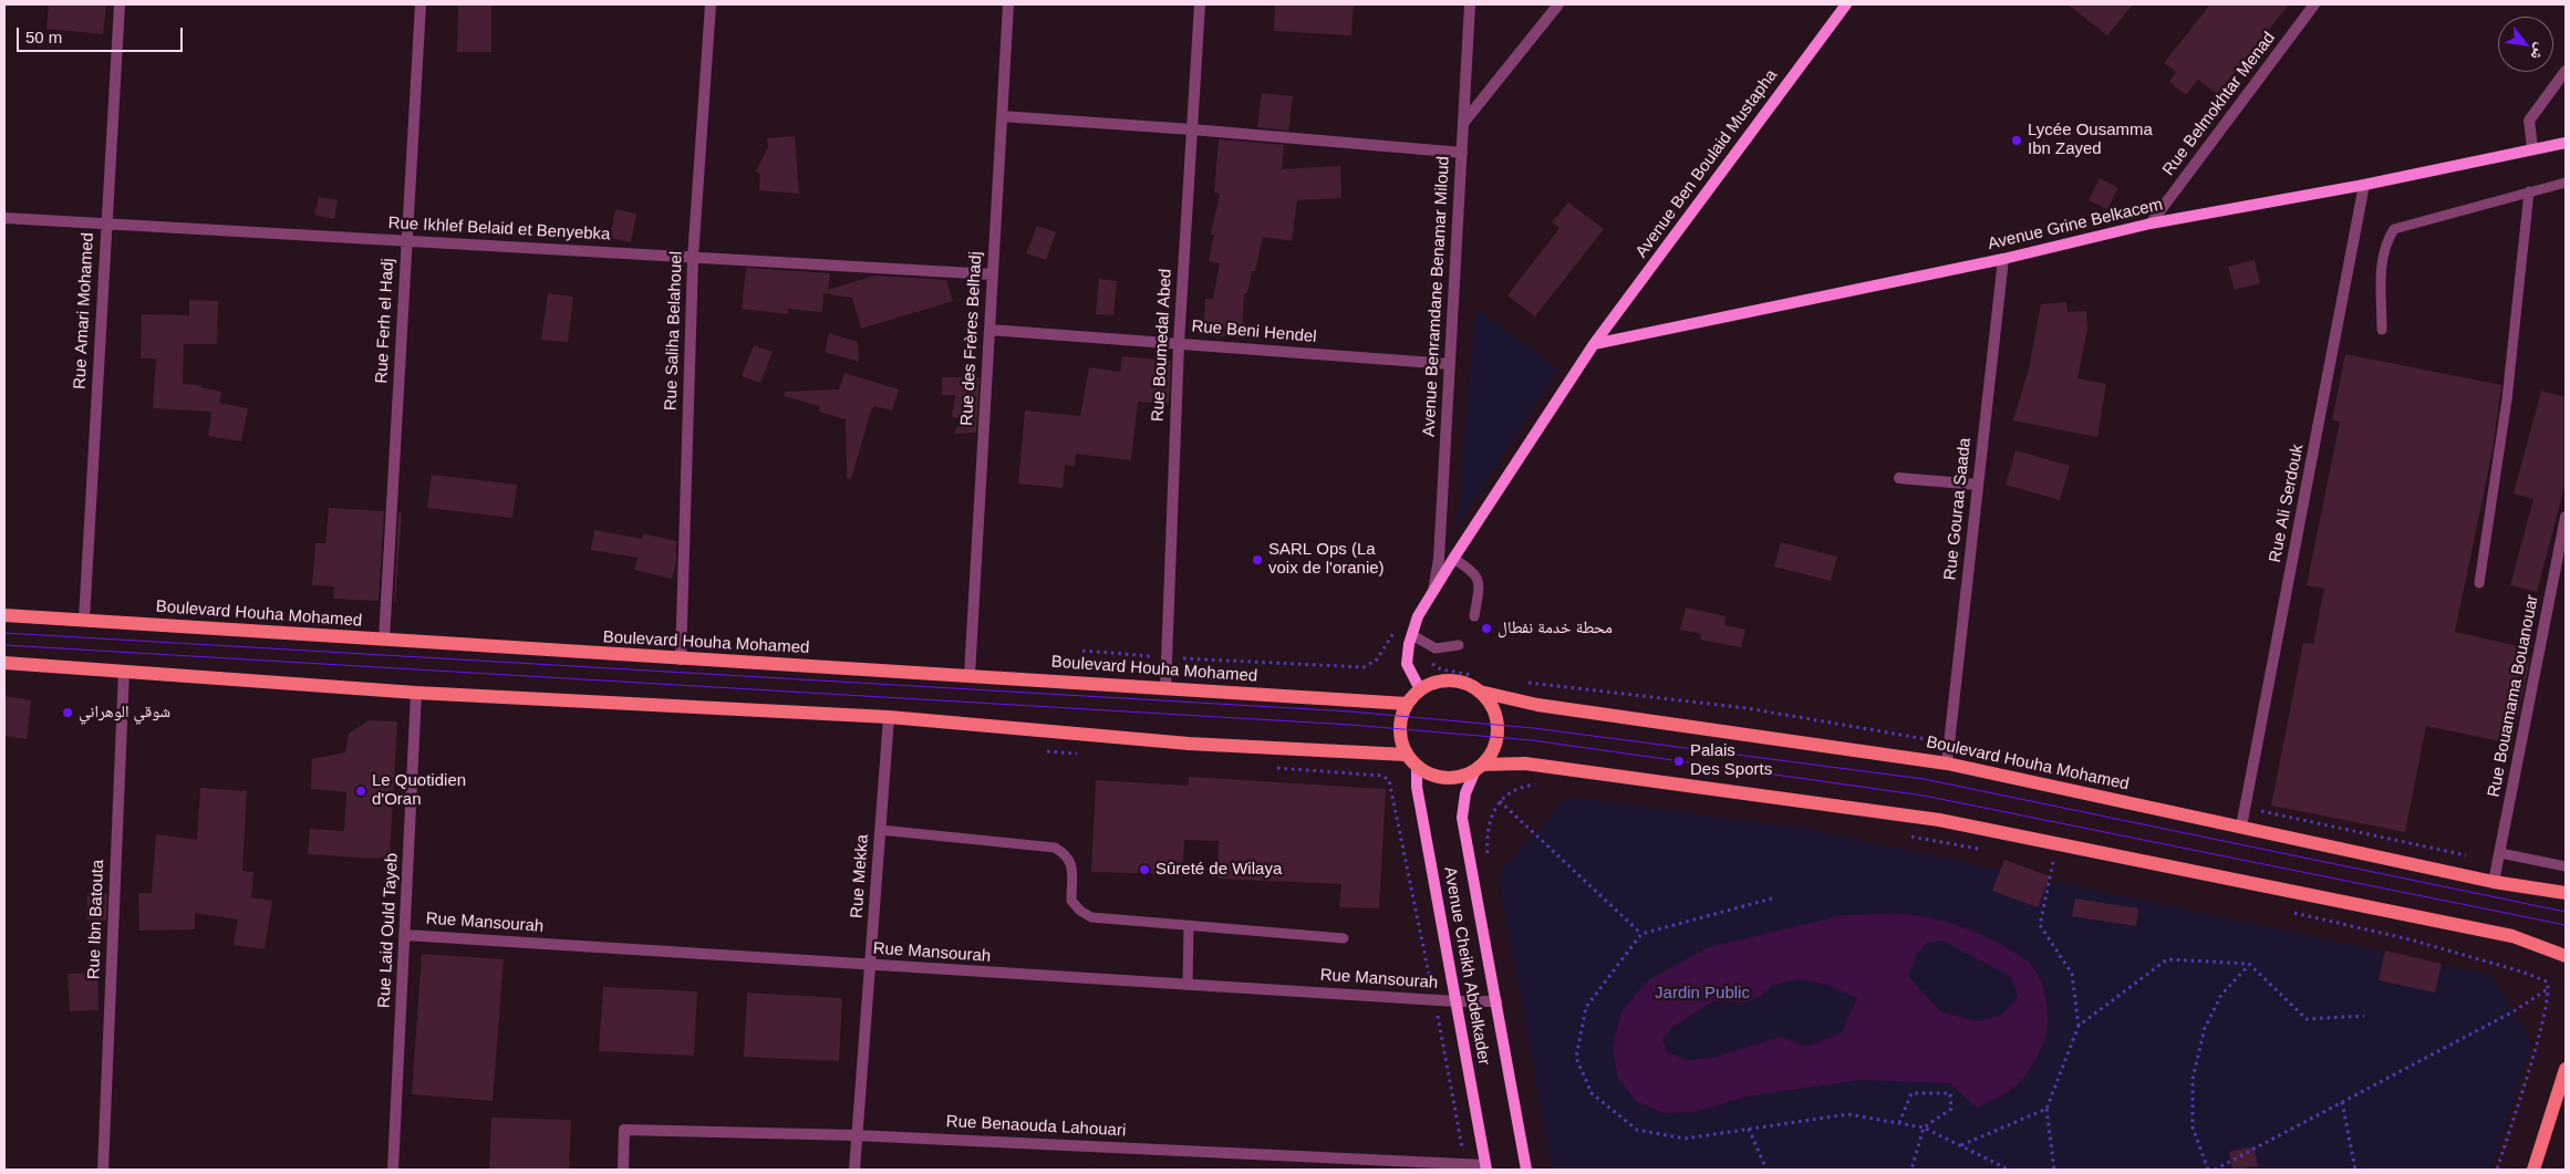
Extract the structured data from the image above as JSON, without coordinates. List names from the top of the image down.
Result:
{
  "streets": {
    "main road": [
      "Avenue Ben Boulaid Mustapha",
      "Avenue Grine Belkacem",
      "Boulevard Houha Mohamed",
      "Avenue Cheikh Abdelkader"
    ],
    "street": [
      "Rue Belmokhtar Menad",
      "Rue Ikhlef Belaid et Benyebka",
      "Avenue Benramdane Benamar Miloud",
      "Rue Amari Mohamed",
      "Rue Ferh el Hadj",
      "Rue Saliha Belahouel",
      "Rue Beni Hendel",
      "Rue des Frères Belhadj",
      "Rue Boumedal Abed",
      "Rue Ali Serdouk",
      "Rue Gouraa Saada",
      "Rue Bouamama Bouanouar",
      "Rue Mekka",
      "Rue Ibn Batouta",
      "Rue Mansourah",
      "Rue Laid Ould Tayeb",
      "Rue Benaouda Lahouari"
    ]
  },
  "crossings": [
    ["Rue Belmokhtar Menad", "Avenue Grine Belkacem"],
    ["Avenue Ben Boulaid Mustapha", "Avenue Grine Belkacem"],
    ["Avenue Ben Boulaid Mustapha", "Avenue Benramdane Benamar Miloud"],
    ["Avenue Ben Boulaid Mustapha", "Boulevard Houha Mohamed"],
    ["Avenue Ben Boulaid Mustapha", "Avenue Cheikh Abdelkader"],
    ["Avenue Grine Belkacem", "Rue Ali Serdouk"],
    ["Avenue Grine Belkacem", "Rue Gouraa Saada"],
    ["Rue Ikhlef Belaid et Benyebka", "Rue Amari Mohamed"],
    ["Rue Ikhlef Belaid et Benyebka", "Rue Ferh el Hadj"],
    ["Rue Ikhlef Belaid et Benyebka", "Rue Saliha Belahouel"],
    ["Rue Ikhlef Belaid et Benyebka", "Rue des Frères Belhadj"],
    ["Avenue Benramdane Benamar Miloud", "Rue Beni Hendel"],
    ["Rue Amari Mohamed", "Boulevard Houha Mohamed"],
    ["Rue Ferh el Hadj", "Boulevard Houha Mohamed"],
    ["Rue Saliha Belahouel", "Boulevard Houha Mohamed"],
    ["Rue Beni Hendel", "Rue des Frères Belhadj"],
    ["Rue Beni Hendel", "Rue Boumedal Abed"],
    ["Rue des Frères Belhadj", "Boulevard Houha Mohamed"],
    ["Rue Boumedal Abed", "Boulevard Houha Mohamed"],
    ["Rue Ali Serdouk", "Boulevard Houha Mohamed"],
    ["Rue Gouraa Saada", "Boulevard Houha Mohamed"],
    ["Boulevard Houha Mohamed", "Rue Bouamama Bouanouar"],
    ["Boulevard Houha Mohamed", "Avenue Cheikh Abdelkader"],
    ["Rue Mekka", "Rue Mansourah"],
    ["Rue Mekka", "Rue Benaouda Lahouari"],
    ["Rue Mansourah", "Rue Laid Ould Tayeb"],
    ["Rue Mansourah", "Avenue Cheikh Abdelkader"],
    ["Avenue Cheikh Abdelkader", "Rue Benaouda Lahouari"]
  ],
  "parks": ["Jardin Public"],
  "places": [
    "Lycée Ousamma Ibn Zayed",
    "SARL Ops (La voix de l'oranie)",
    "محطة خدمة نفطال",
    "شوقي الوهراني",
    "Palais Des Sports",
    "Le Quotidien d'Oran",
    "Sûreté de Wilaya"
  ],
  "scale_bar": "50 m",
  "north": "bottom right"
}
